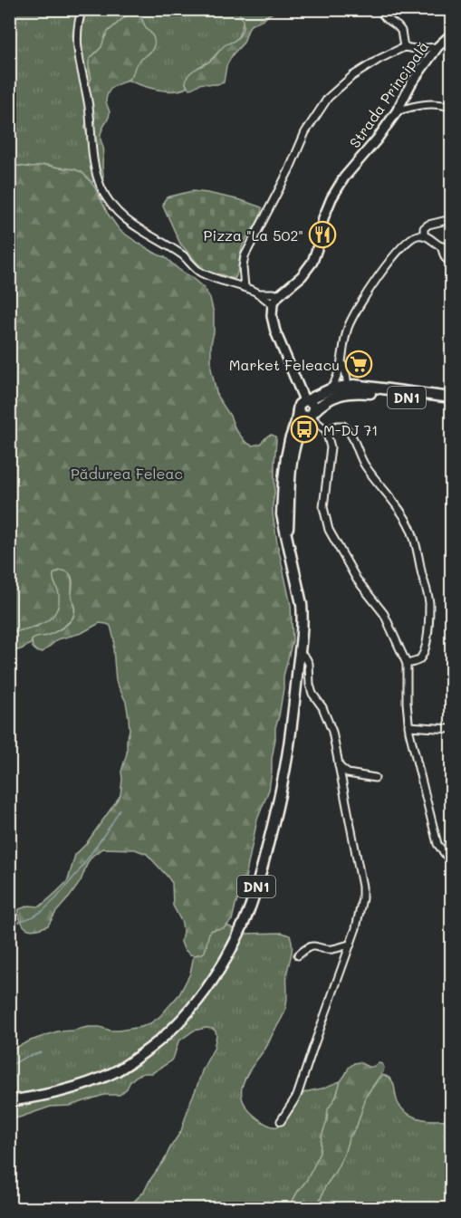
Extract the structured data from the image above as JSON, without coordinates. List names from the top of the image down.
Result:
{
  "streets": {
    "main road": ["DN1"],
    "street": ["Strada Principală"]
  },
  "parks": ["Pădurea Feleac"],
  "places": {
    "restaurant": ["Pizza \"La 502\""],
    "supermarket": ["Market Feleacu"],
    "bus stop": ["M-DJ 71"]
  }
}
